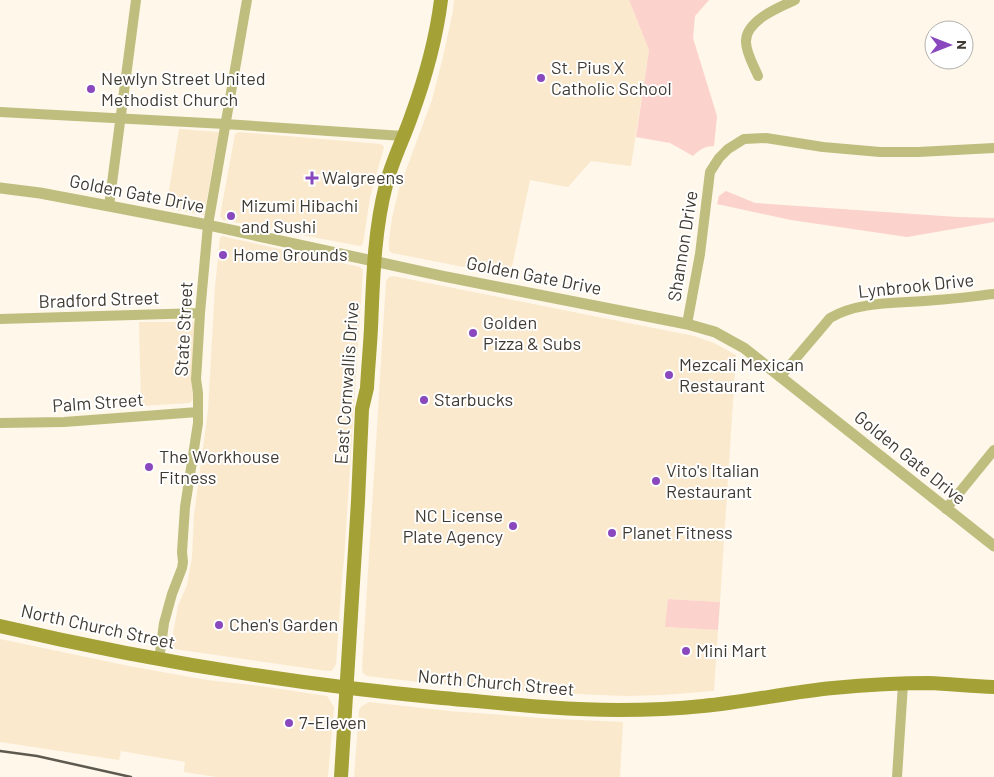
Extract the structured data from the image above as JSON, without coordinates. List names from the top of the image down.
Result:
{
  "streets": {
    "main road": ["East Cornwallis Drive", "North Church Street"],
    "street": [
      "Golden Gate Drive",
      "Shannon Drive",
      "Lynbrook Drive",
      "Bradford Street",
      "State Street",
      "Palm Street"
    ]
  },
  "crossings": [
    ["Golden Gate Drive", "Shannon Drive"],
    ["Golden Gate Drive", "Lynbrook Drive"],
    ["Golden Gate Drive", "State Street"],
    ["Golden Gate Drive", "East Cornwallis Drive"],
    ["Bradford Street", "State Street"],
    ["State Street", "Palm Street"],
    ["State Street", "North Church Street"],
    ["East Cornwallis Drive", "North Church Street"]
  ],
  "places": {
    "other": [
      "St. Pius X Catholic School",
      "Newlyn Street United Methodist Church",
      "Mizumi Hibachi and Sushi",
      "Home Grounds",
      "Golden Pizza & Subs",
      "Mezcali Mexican Restaurant",
      "Starbucks",
      "The Workhouse Fitness",
      "Vito's Italian Restaurant",
      "NC License Plate Agency",
      "Planet Fitness",
      "Chen's Garden",
      "Mini Mart",
      "7-Eleven"
    ],
    "health": ["Walgreens"]
  },
  "north": "right"
}
